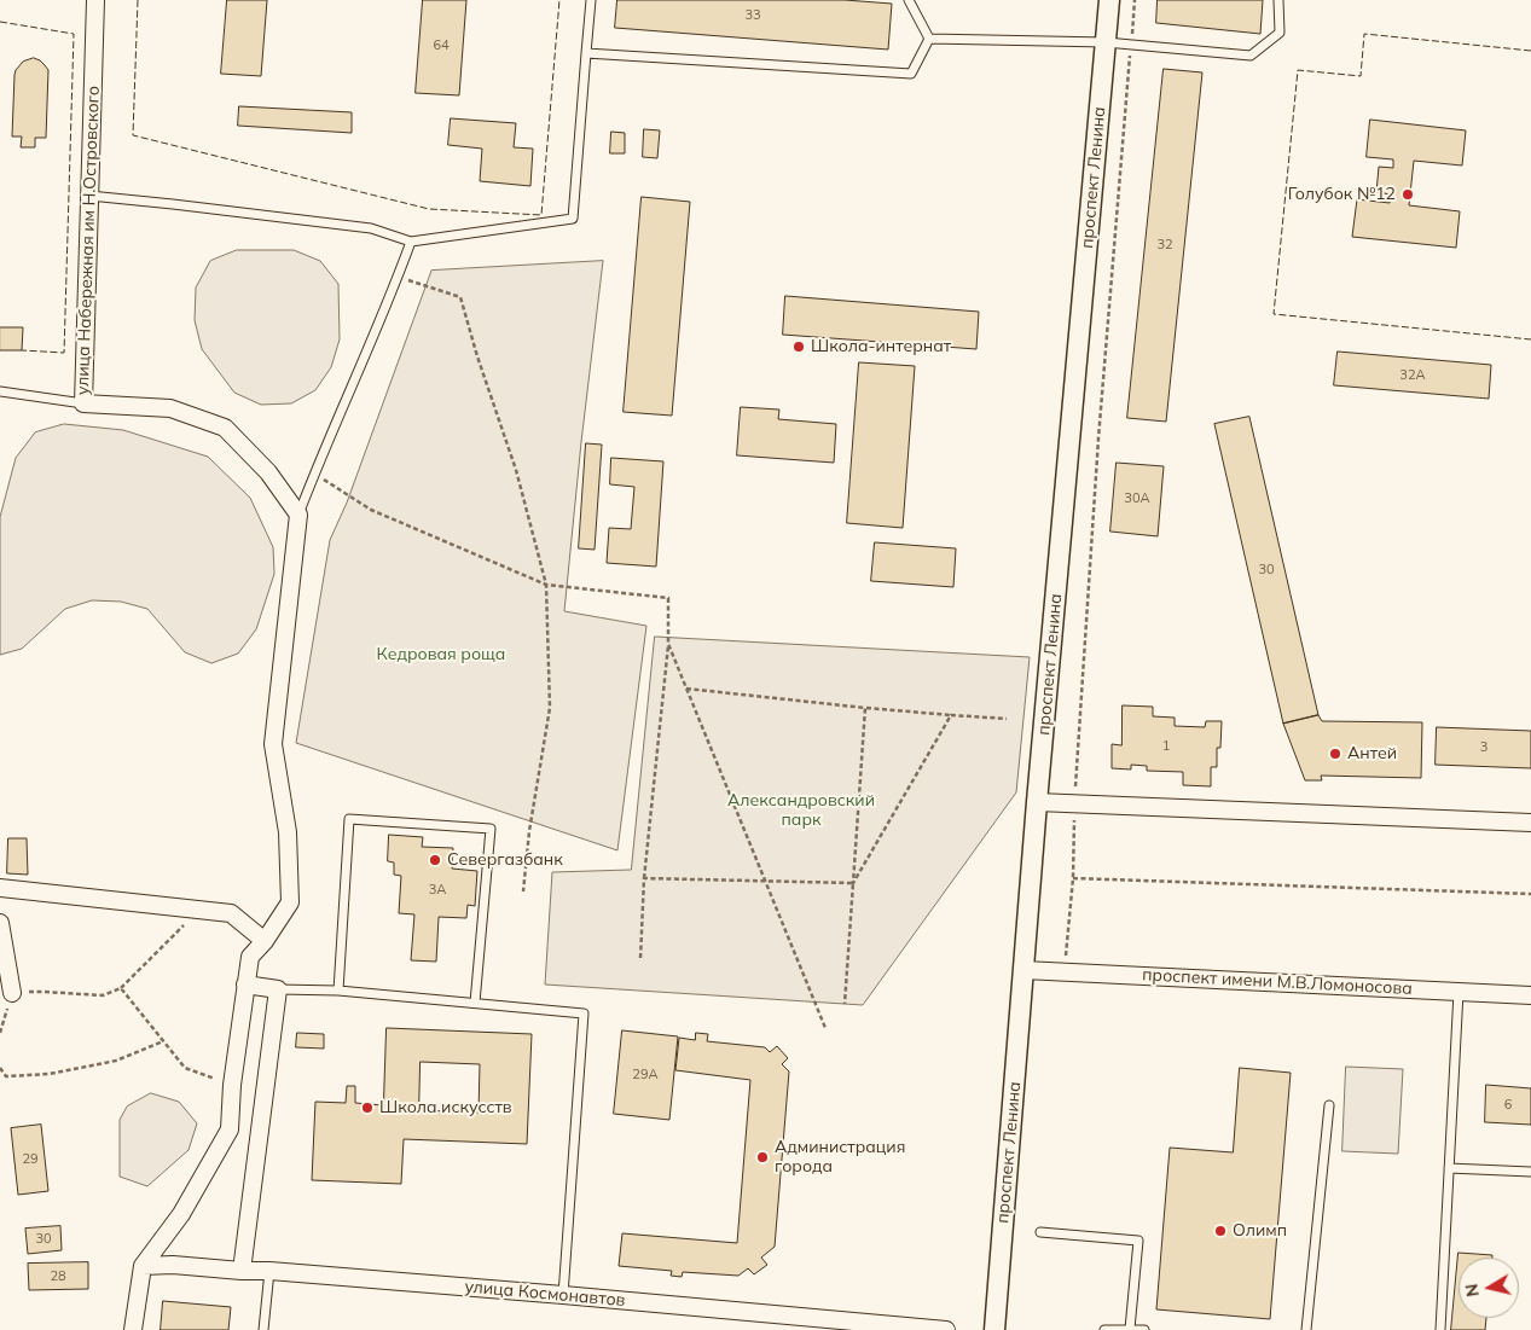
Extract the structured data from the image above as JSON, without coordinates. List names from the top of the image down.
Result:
{
  "streets": {
    "street": [
      "проспект Ленина",
      "улица Набережная им Н.Островского",
      "проспект имени М.В.Ломоносова",
      "улица Космонавтов"
    ]
  },
  "crossings": [
    ["проспект Ленина", "проспект имени М.В.Ломоносова"]
  ],
  "parks": ["Кедровая роща", "Александровский парк"],
  "places": [
    "Голубок №12",
    "Школа-интернат",
    "Антей",
    "Севергазбанк",
    "Школа искусcтв",
    "Администрация города",
    "Олимп"
  ],
  "house_numbers": [
    "33",
    "64",
    "32",
    "32А",
    "30А",
    "30",
    "1",
    "3",
    "3А",
    "29А",
    "6",
    "29",
    "30",
    "28"
  ],
  "north": "left"
}
